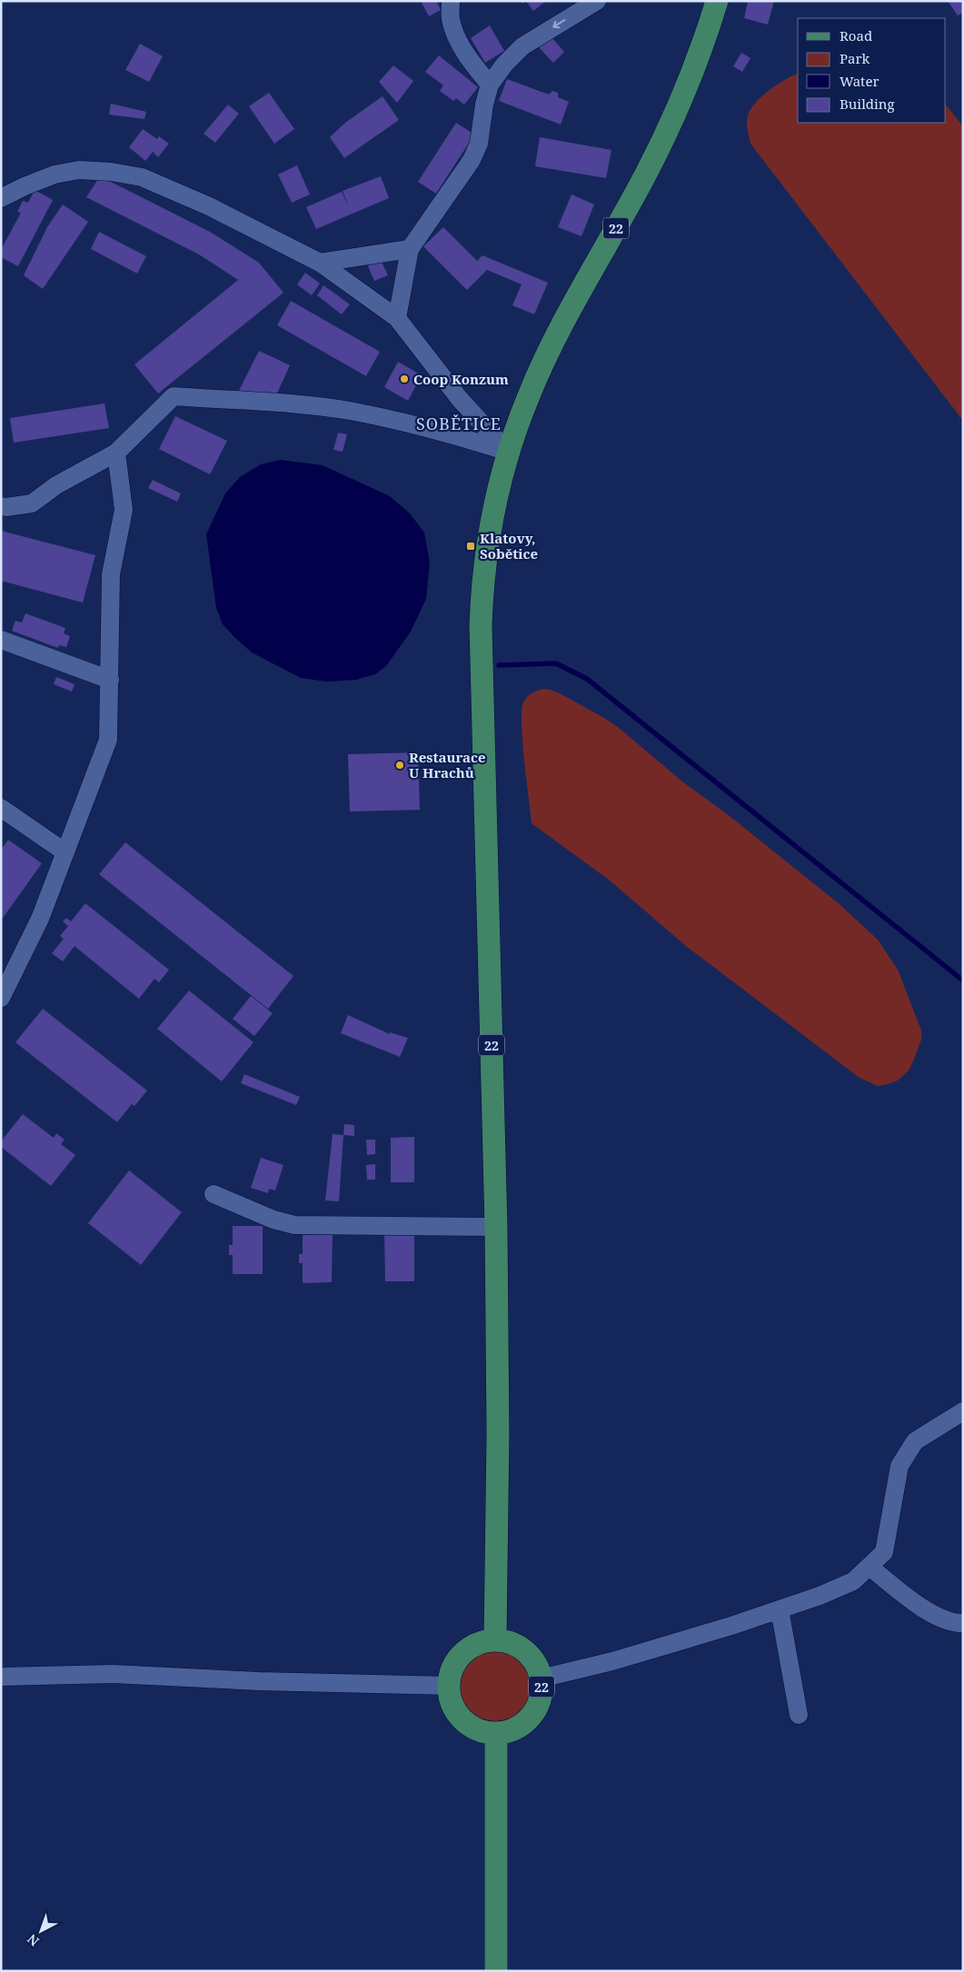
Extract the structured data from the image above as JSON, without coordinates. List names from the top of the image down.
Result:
{
  "streets": {
    "main road": ["22"]
  },
  "districts": ["SOBĚTICE"],
  "places": {
    "other": ["Coop Konzum", "Restaurace U Hrachů"],
    "transit": ["Klatovy, Sobětice"]
  },
  "legend": [
    "Road",
    "Park",
    "Water",
    "Building"
  ],
  "north": "bottom left"
}
